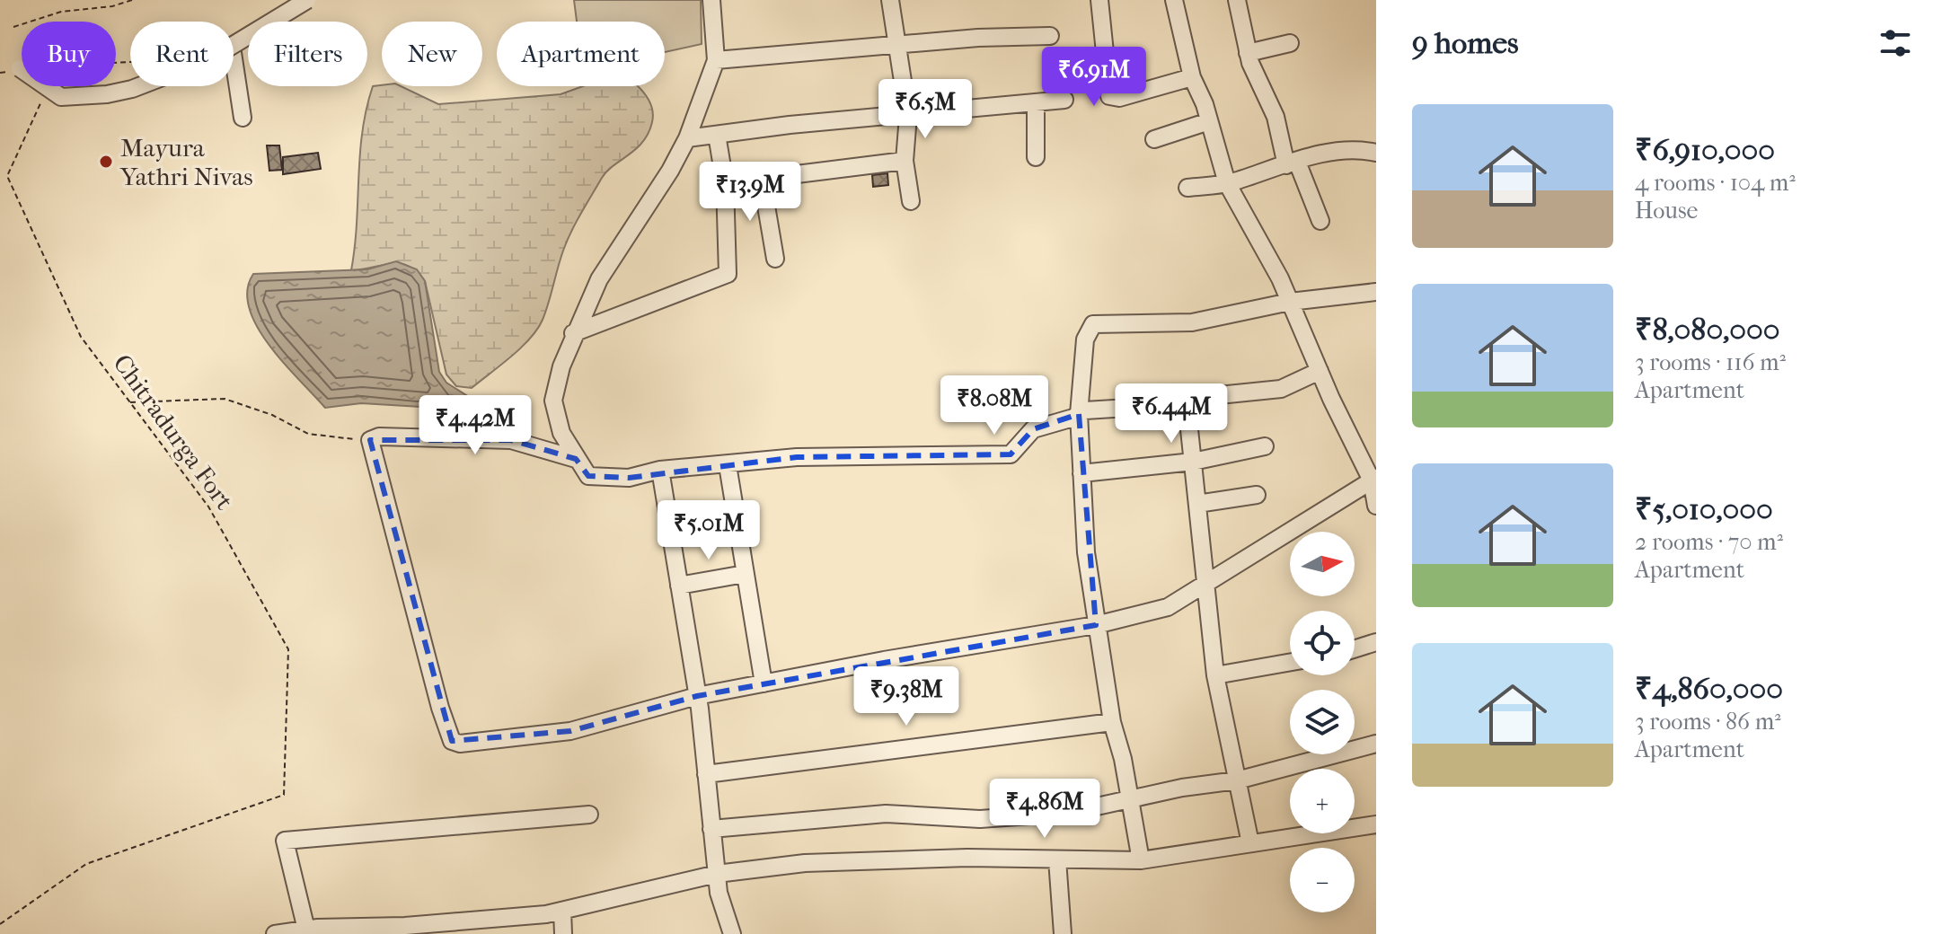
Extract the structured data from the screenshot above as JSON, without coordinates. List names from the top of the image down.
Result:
{
  "streets": {
    "path": ["Chitradurga Fort"]
  },
  "places": ["Mayura Yathri Nivas"],
  "north": "right",
  "page": {
    "heading": "9 homes",
    "chip": [
      "Buy",
      "Rent",
      "Filters",
      "New",
      "Apartment"
    ],
    "price": [
      "₹6.91M",
      "₹6.5M",
      "₹13.9M",
      "₹8.08M",
      "₹6.44M",
      "₹4.42M",
      "₹5.01M",
      "₹9.38M",
      "₹4.86M"
    ],
    "list": [
      {
        "name": "₹6,910,000",
        "note": "4 rooms · 104 m² · House"
      },
      {
        "name": "₹8,080,000",
        "note": "3 rooms · 116 m² · Apartment"
      },
      {
        "name": "₹5,010,000",
        "note": "2 rooms · 70 m² · Apartment"
      },
      {
        "name": "₹4,860,000",
        "note": "3 rooms · 86 m² · Apartment"
      }
    ],
    "map_buttons": ["+", "−"]
  }
}
